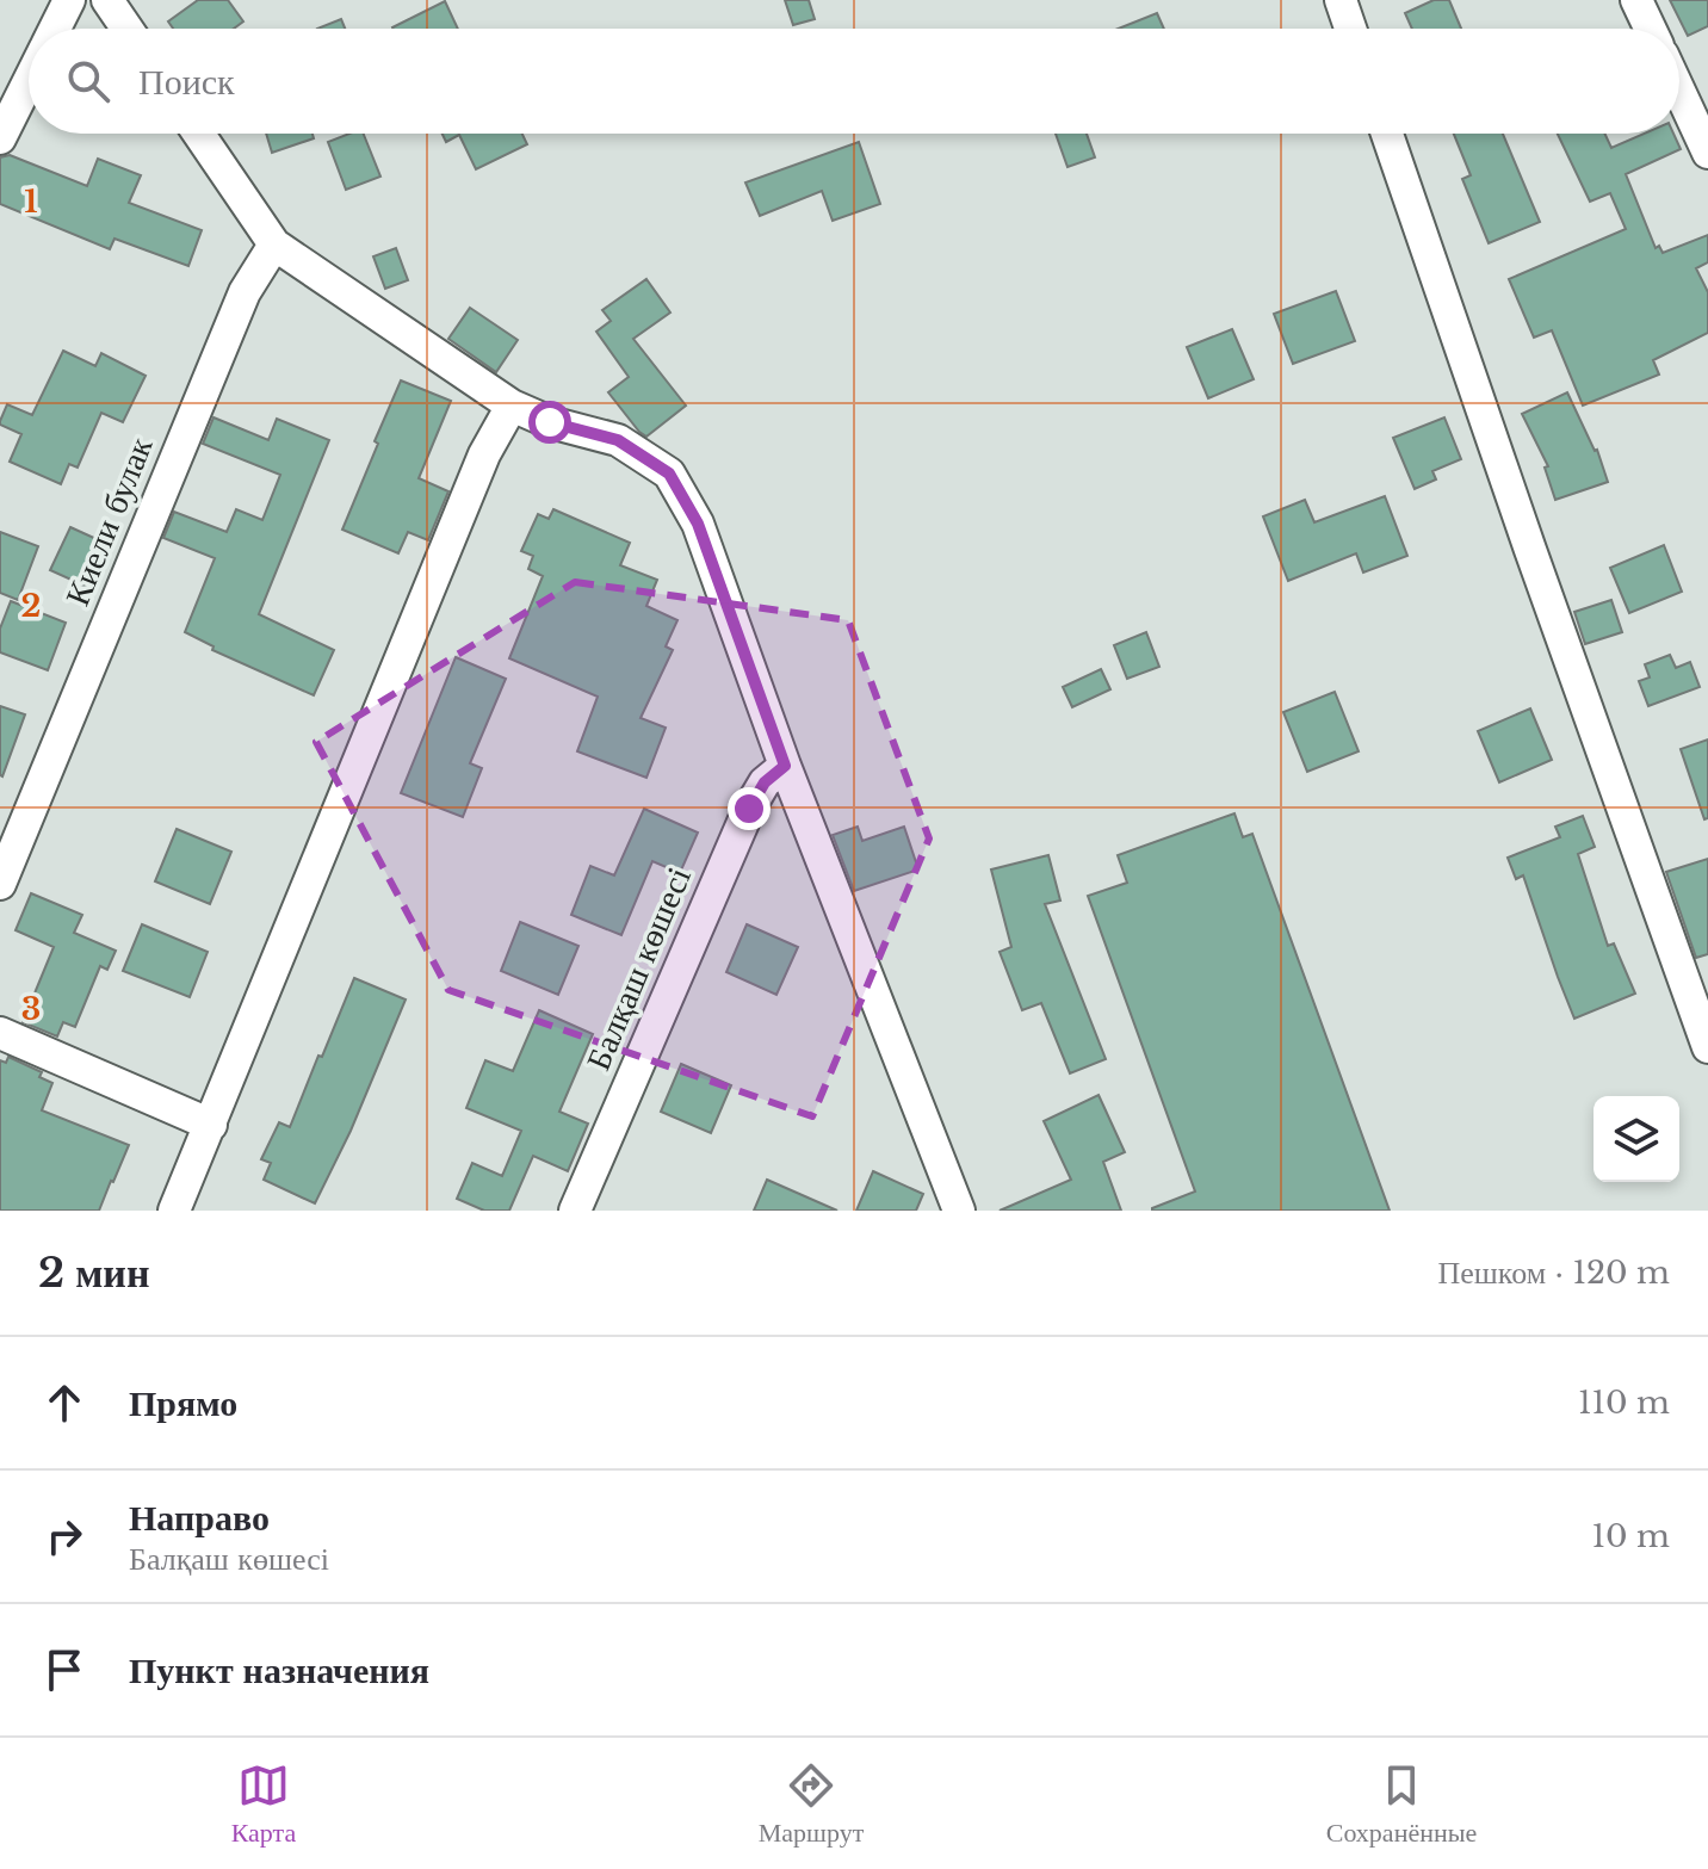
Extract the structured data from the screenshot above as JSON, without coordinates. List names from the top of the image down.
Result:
{
  "streets": {
    "street": ["Киели булак", "Балқаш көшесі"]
  },
  "page": {
    "search": "Поиск",
    "heading": ["2 мин", "Пешком · 120 m"],
    "list": [
      ["Прямо", "110 m"],
      ["Направо", "Балқаш көшесі", "10 m"],
      "Пункт назначения"
    ],
    "nav": ["Карта", "Маршрут", "Сохранённые"]
  },
  "grid": {
    "rows": ["1", "2", "3"]
  }
}
